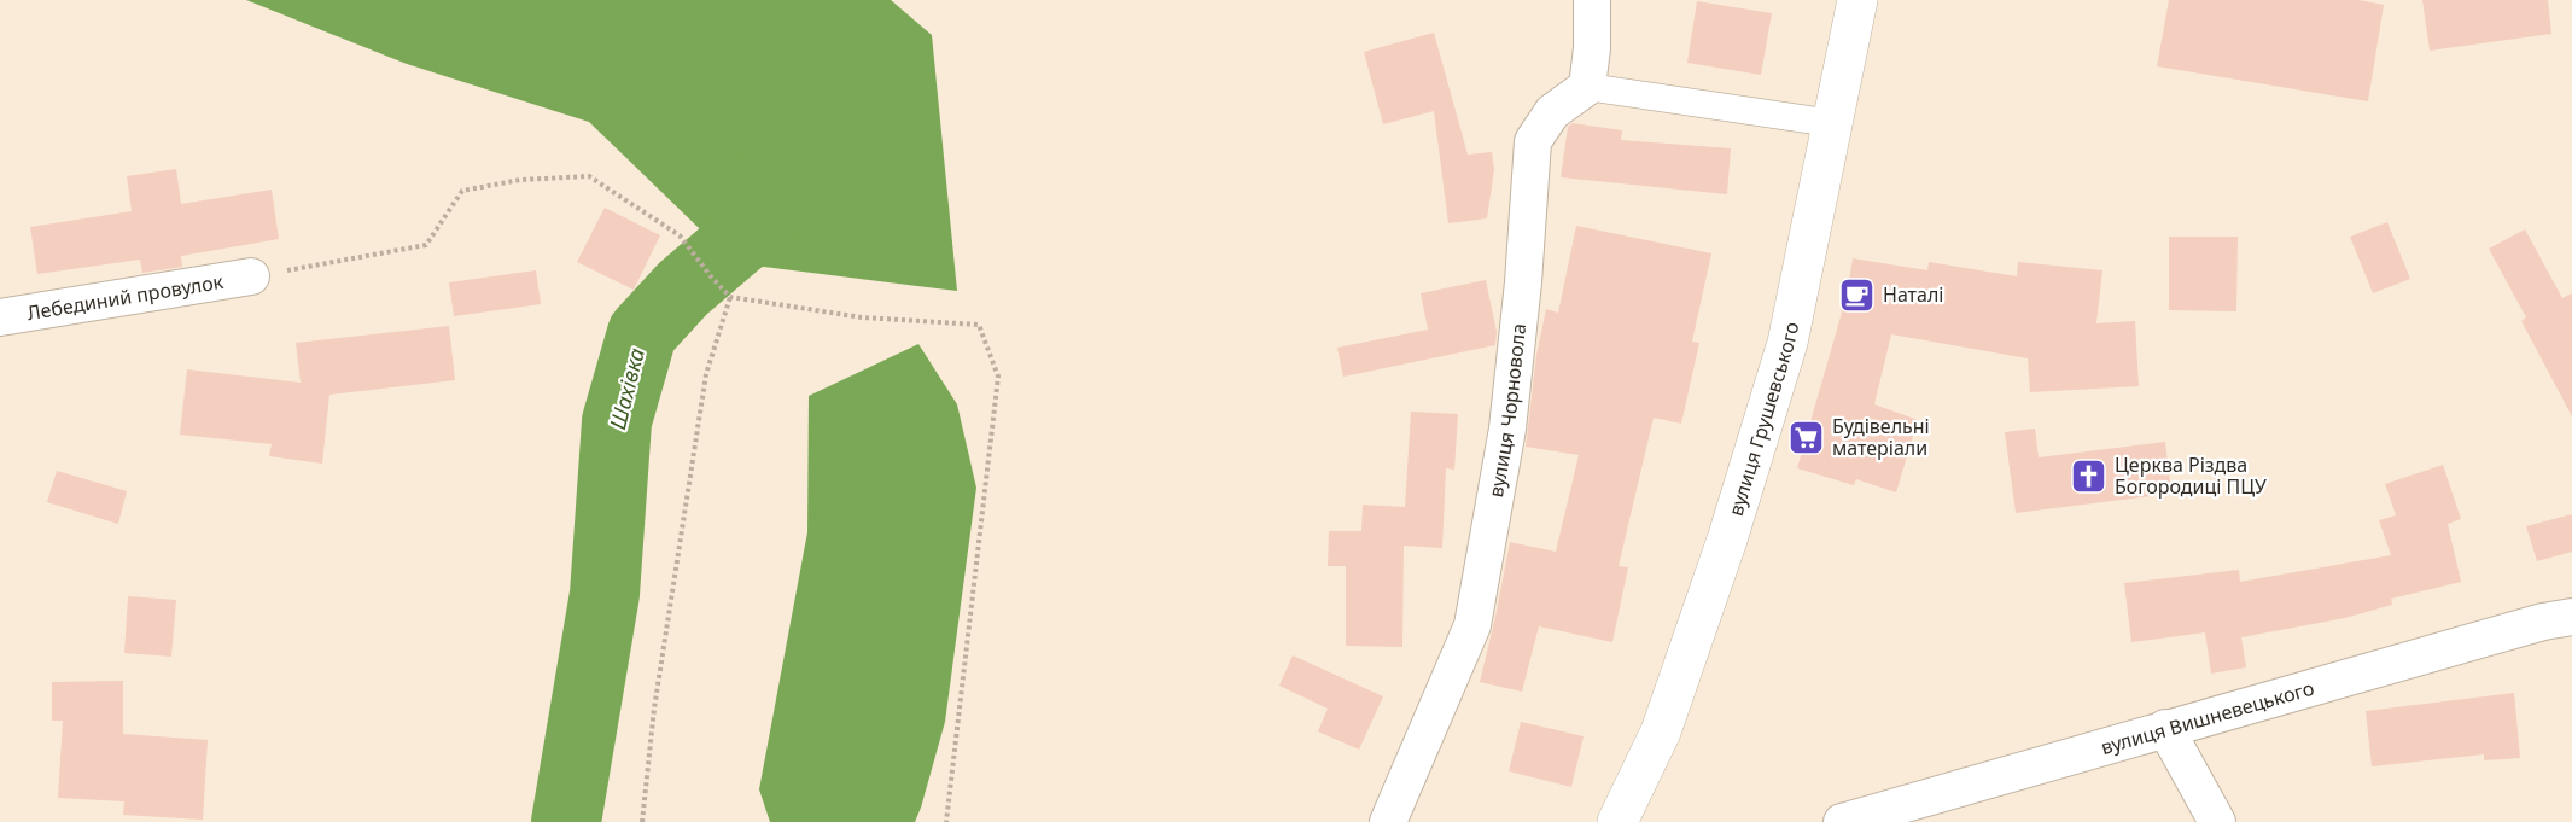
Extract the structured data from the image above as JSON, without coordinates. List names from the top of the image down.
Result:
{
  "streets": {
    "main road": ["вулиця Грушевського"],
    "street": ["Лебединий провулок", "вулиця Чорновола", "вулиця Вишневецького"]
  },
  "water": ["Шахівка"],
  "places": {
    "cafe": ["Наталі"],
    "supermarket": ["Будівельні матеріали"],
    "church": ["Церква Різдва Богородиці ПЦУ"]
  }
}
